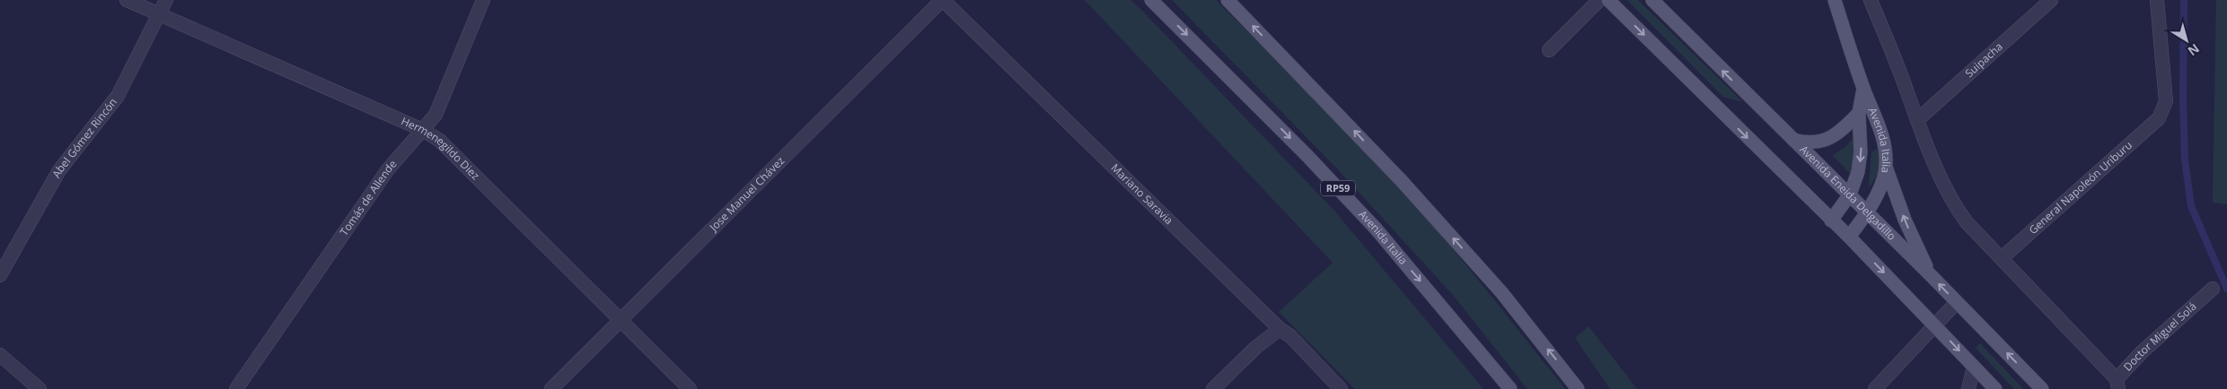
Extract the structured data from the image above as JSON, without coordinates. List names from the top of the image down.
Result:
{
  "streets": {
    "main road": ["Avenida Italia", "RP59", "Avenida Eneida Delgadillo"],
    "street": [
      "Suipacha",
      "Abel Gómez Rincón",
      "Hermenegildo Diez",
      "General Napoleón Uriburu",
      "Jose Manuel Chávez",
      "Mariano Saravia",
      "Tomás de Allende",
      "Doctor Miguel Solá"
    ]
  },
  "crossings": [
    ["Abel Gómez Rincón", "Hermenegildo Diez"],
    ["Avenida Italia", "Avenida Eneida Delgadillo"],
    ["Hermenegildo Diez", "Jose Manuel Chávez"],
    ["Hermenegildo Diez", "Tomás de Allende"],
    ["Jose Manuel Chávez", "Mariano Saravia"]
  ],
  "north": "bottom right"
}
